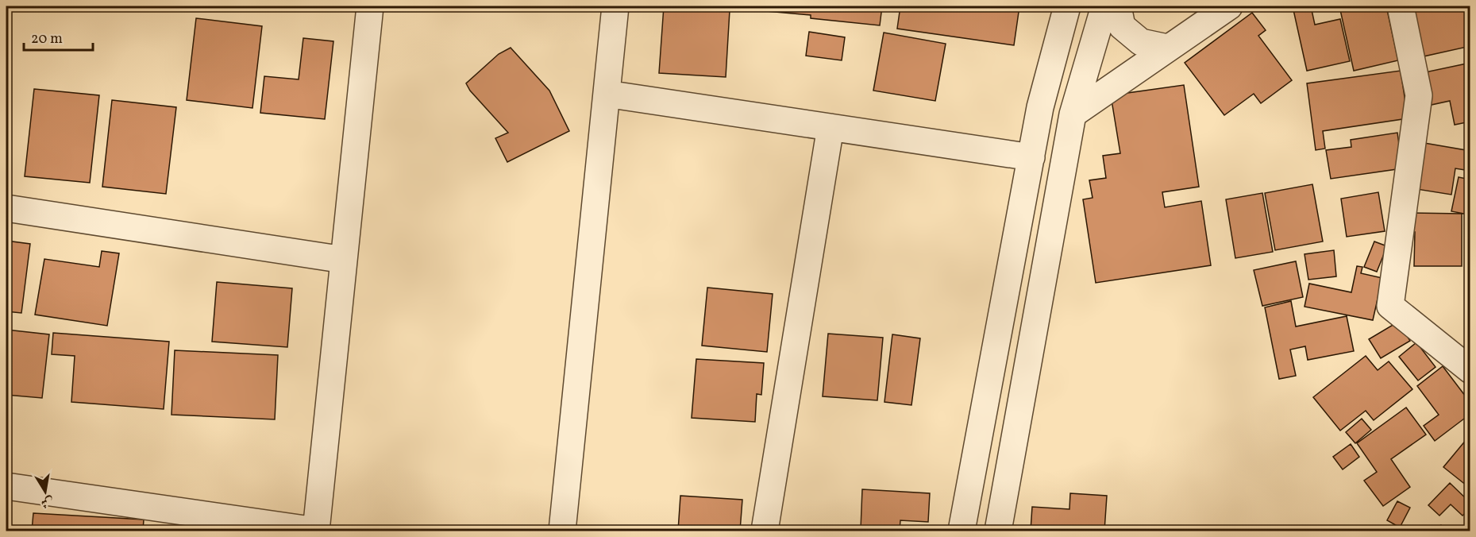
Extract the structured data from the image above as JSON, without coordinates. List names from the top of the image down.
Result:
{
  "scale_bar": "20 m",
  "north": "bottom"
}
